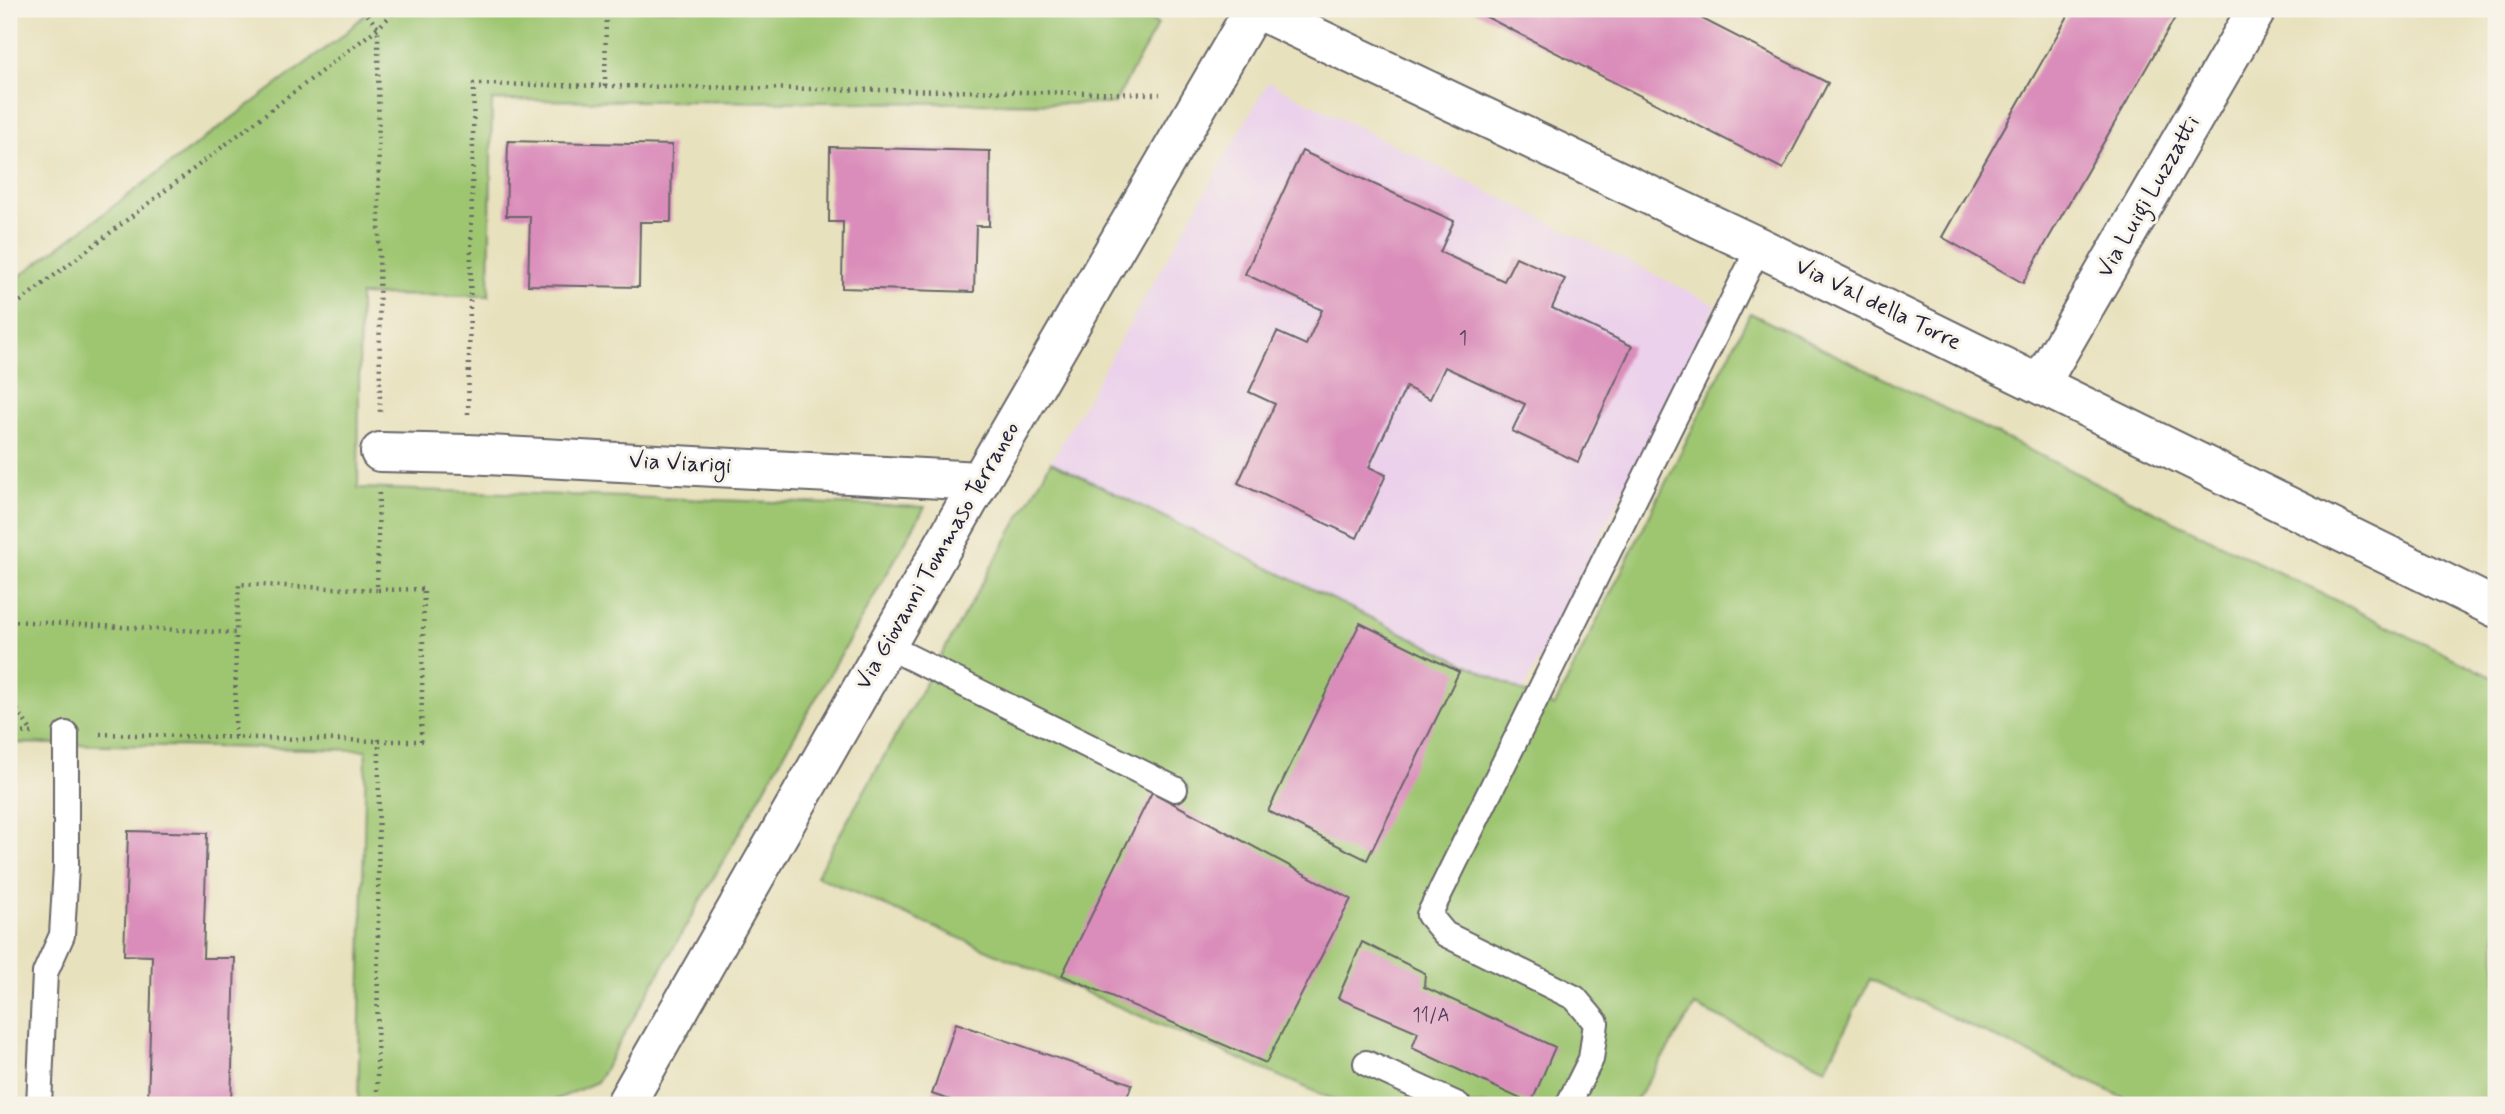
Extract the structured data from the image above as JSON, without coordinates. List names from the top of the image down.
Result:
{
  "streets": {
    "street": [
      "Via Luigi Luzzatti",
      "Via Val della Torre",
      "Via Viarigi",
      "Via Giovanni Tommaso Terraneo"
    ]
  },
  "crossings": [
    ["Via Luigi Luzzatti", "Via Val della Torre"],
    ["Via Val della Torre", "Via Giovanni Tommaso Terraneo"],
    ["Via Viarigi", "Via Giovanni Tommaso Terraneo"]
  ],
  "house_numbers": ["1", "11/A"]
}
